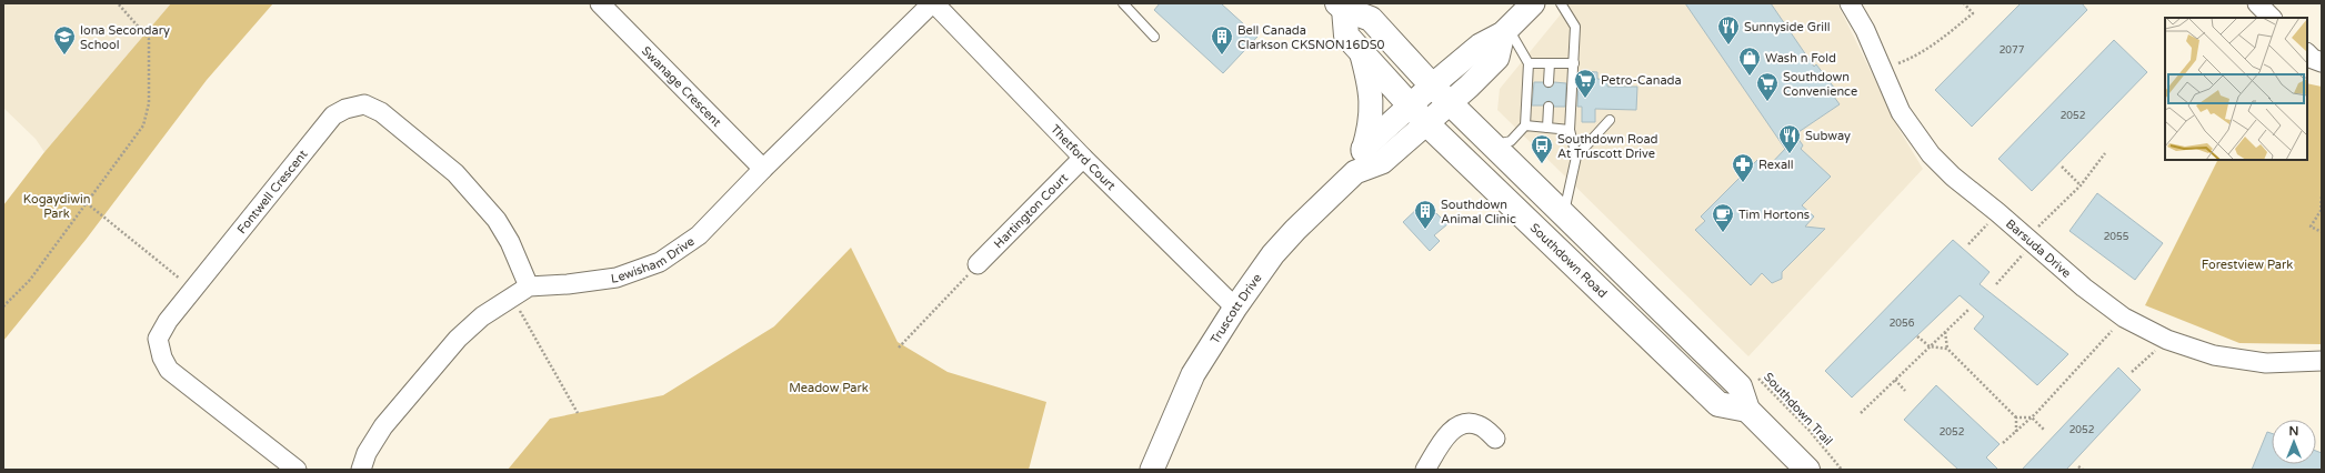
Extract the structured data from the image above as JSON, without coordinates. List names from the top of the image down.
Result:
{
  "streets": {
    "main road": ["Southdown Road"],
    "street": [
      "Swanage Crescent",
      "Thetford Court",
      "Fontwell Crescent",
      "Hartington Court",
      "Barsuda Drive",
      "Lewisham Drive",
      "Truscott Drive"
    ],
    "path": ["Southdown Trail"]
  },
  "crossings": [
    ["Swanage Crescent", "Lewisham Drive"],
    ["Thetford Court", "Hartington Court"],
    ["Thetford Court", "Lewisham Drive"],
    ["Thetford Court", "Truscott Drive"],
    ["Fontwell Crescent", "Lewisham Drive"],
    ["Southdown Road", "Truscott Drive"]
  ],
  "parks": ["Kogaydiwin Park", "Forestview Park", "Meadow Park"],
  "places": {
    "restaurant": ["Sunnyside Grill", "Subway"],
    "school or university": ["Iona Secondary School"],
    "building": ["Bell Canada Clarkson CKSNON16DS0", "Southdown Animal Clinic"],
    "shop": ["Wash n Fold"],
    "supermarket": ["Petro-Canada", "Southdown Convenience"],
    "bus stop": ["Southdown Road At Truscott Drive"],
    "pharmacy": ["Rexall"],
    "cafe": ["Tim Hortons"]
  },
  "house_numbers": [
    "2077",
    "2052",
    "2055",
    "2056",
    "2052",
    "2052"
  ],
  "north": "top"
}
